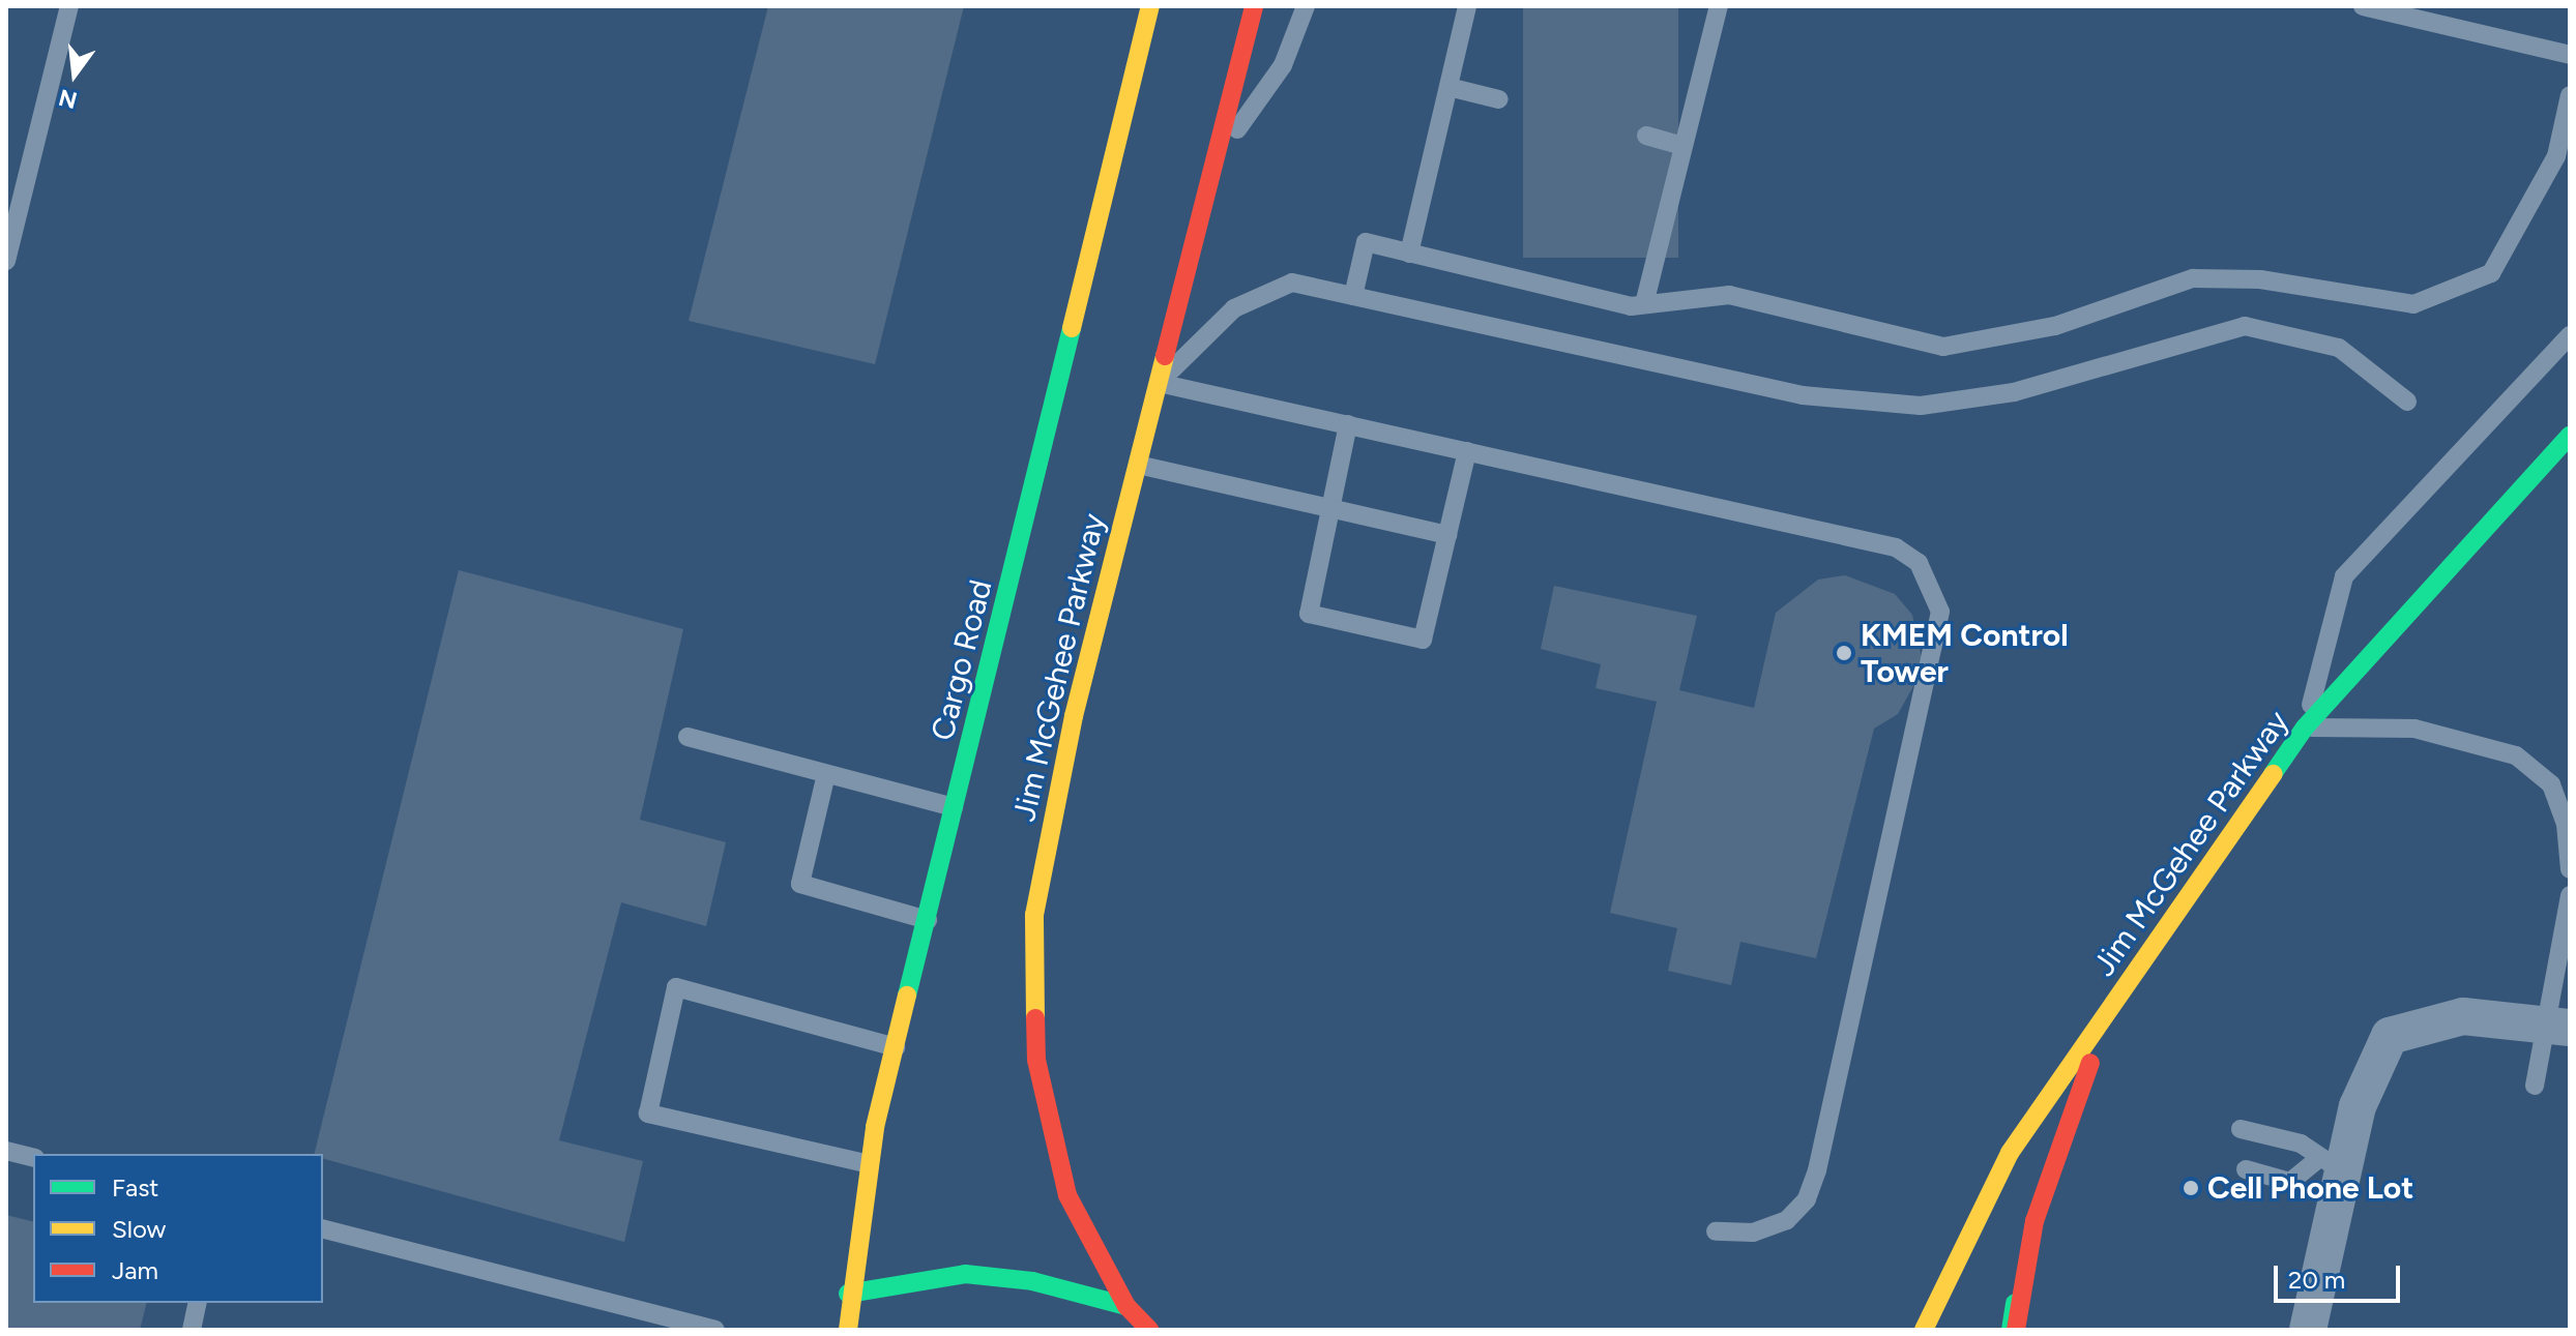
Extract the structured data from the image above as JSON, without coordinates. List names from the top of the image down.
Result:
{
  "streets": {
    "main road": ["Cargo Road", "Jim McGehee Parkway"]
  },
  "places": ["KMEM Control Tower", "Cell Phone Lot"],
  "legend": ["Fast", "Slow", "Jam"],
  "scale_bar": "20 m",
  "north": "bottom"
}
